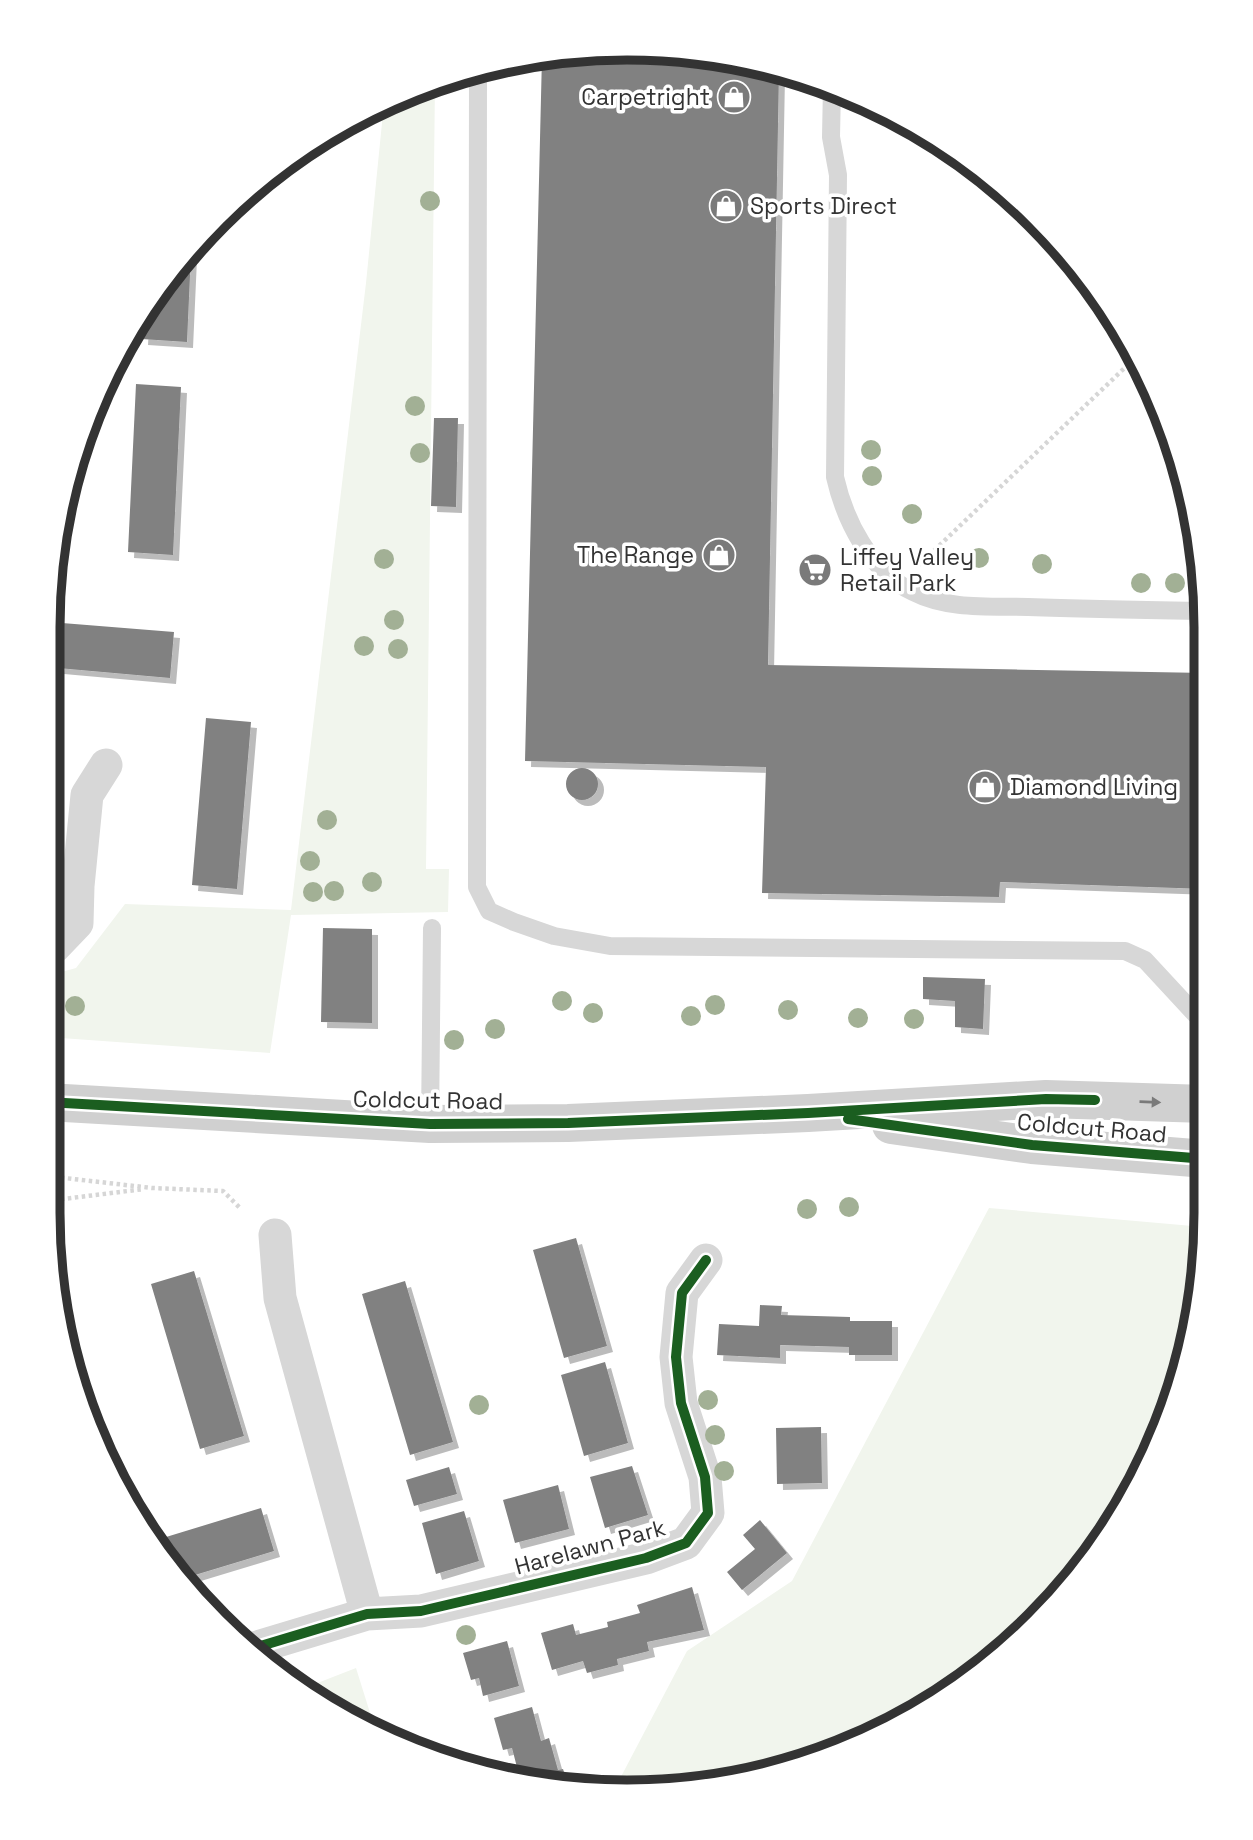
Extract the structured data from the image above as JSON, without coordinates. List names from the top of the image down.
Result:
{
  "streets": {
    "main road": ["Coldcut Road"],
    "street": ["Harelawn Park"]
  },
  "places": {
    "shop": [
      "Carpetright",
      "Sports Direct",
      "The Range",
      "Diamond Living"
    ],
    "supermarket": ["Liffey Valley Retail Park"]
  }
}
